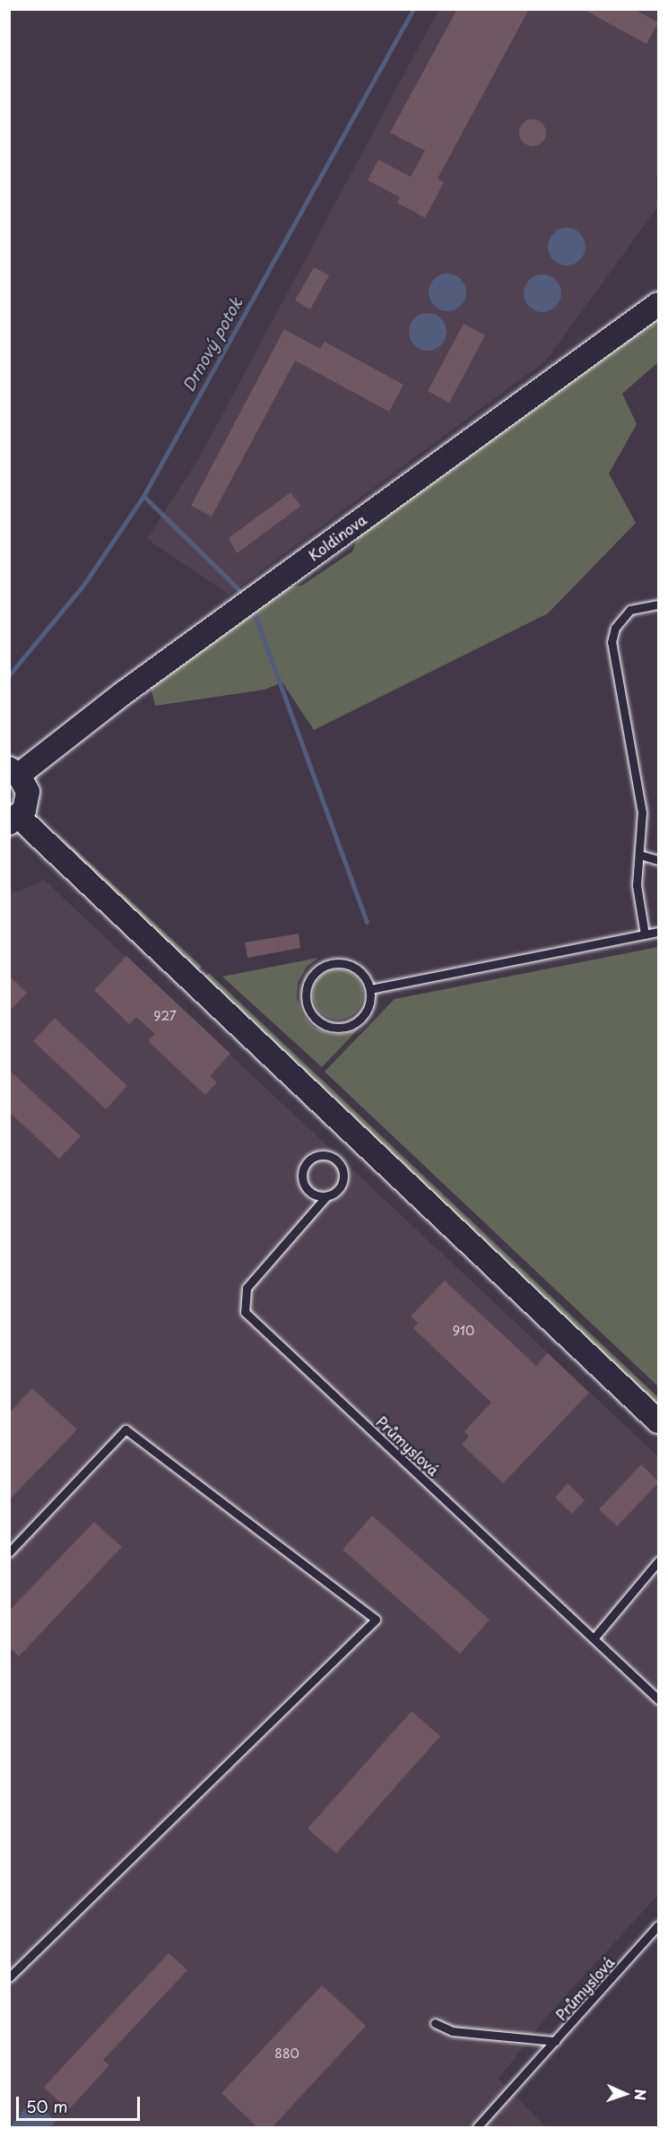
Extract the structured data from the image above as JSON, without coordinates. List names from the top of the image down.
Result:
{
  "streets": {
    "main road": ["Koldinova"],
    "lane": ["Průmyslová"]
  },
  "water": ["Drnový potok"],
  "house_numbers": ["927", "910", "880"],
  "scale_bar": "50 m",
  "north": "right"
}
